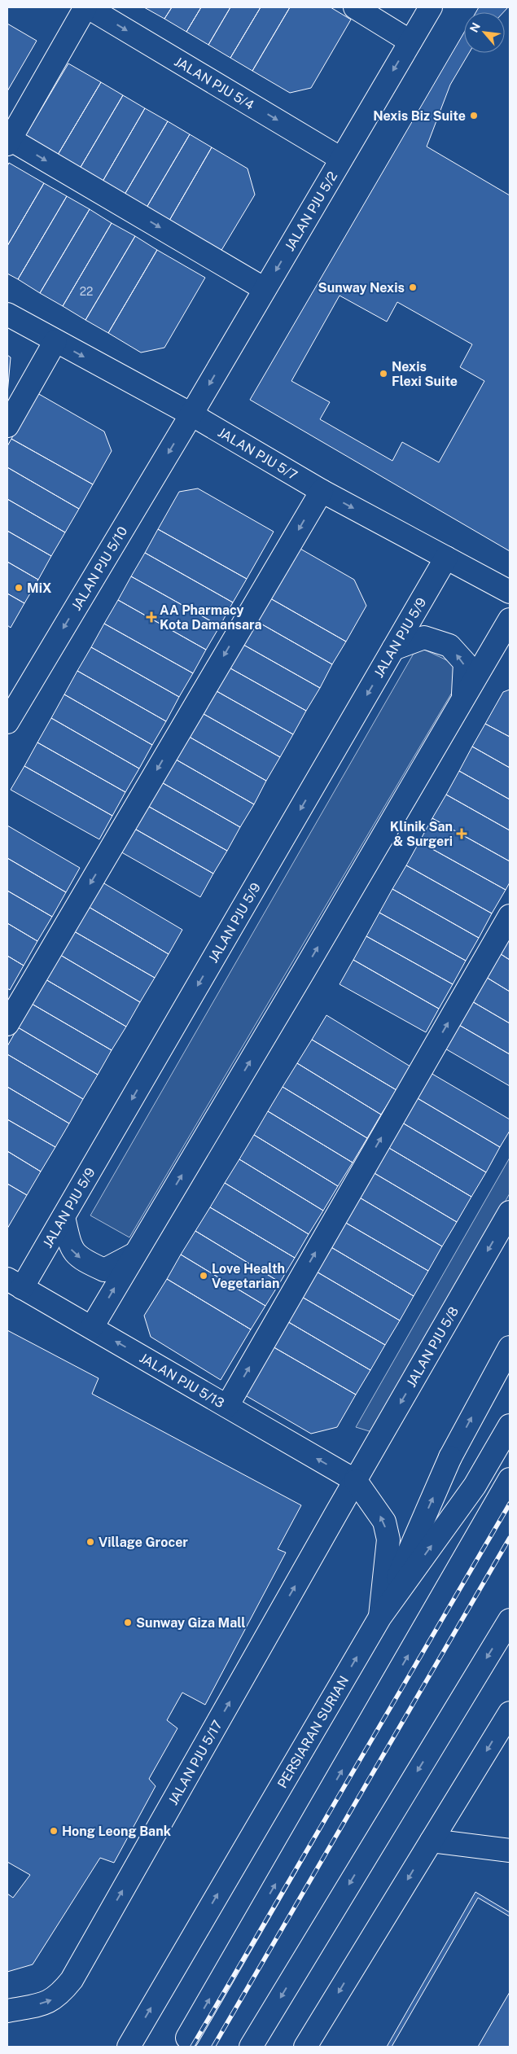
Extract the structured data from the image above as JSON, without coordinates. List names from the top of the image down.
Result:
{
  "streets": {
    "street": [
      "JALAN PJU 5/4",
      "JALAN PJU 5/2",
      "JALAN PJU 5/7",
      "JALAN PJU 5/10",
      "JALAN PJU 5/9",
      "JALAN PJU 5/8",
      "JALAN PJU 5/13",
      "PERSIARAN SURIAN",
      "JALAN PJU 5/17"
    ]
  },
  "crossings": [
    ["JALAN PJU 5/4", "JALAN PJU 5/2"],
    ["JALAN PJU 5/2", "JALAN PJU 5/7"],
    ["JALAN PJU 5/2", "JALAN PJU 5/10"],
    ["JALAN PJU 5/7", "JALAN PJU 5/10"],
    ["JALAN PJU 5/7", "JALAN PJU 5/9"],
    ["JALAN PJU 5/9", "JALAN PJU 5/13"],
    ["JALAN PJU 5/8", "JALAN PJU 5/13"],
    ["JALAN PJU 5/8", "JALAN PJU 5/17"],
    ["JALAN PJU 5/13", "JALAN PJU 5/17"]
  ],
  "one_way": ["JALAN PJU 5/2", "JALAN PJU 5/13"],
  "places": {
    "other": [
      "Nexis Biz Suite",
      "Sunway Nexis",
      "Nexis Flexi Suite",
      "MiX",
      "Love Health Vegetarian",
      "Village Grocer",
      "Sunway Giza Mall",
      "Hong Leong Bank"
    ],
    "health": ["AA Pharmacy Kota Damansara", "Klinik San & Surgeri"]
  },
  "house_numbers": ["22"],
  "north": "top left"
}
